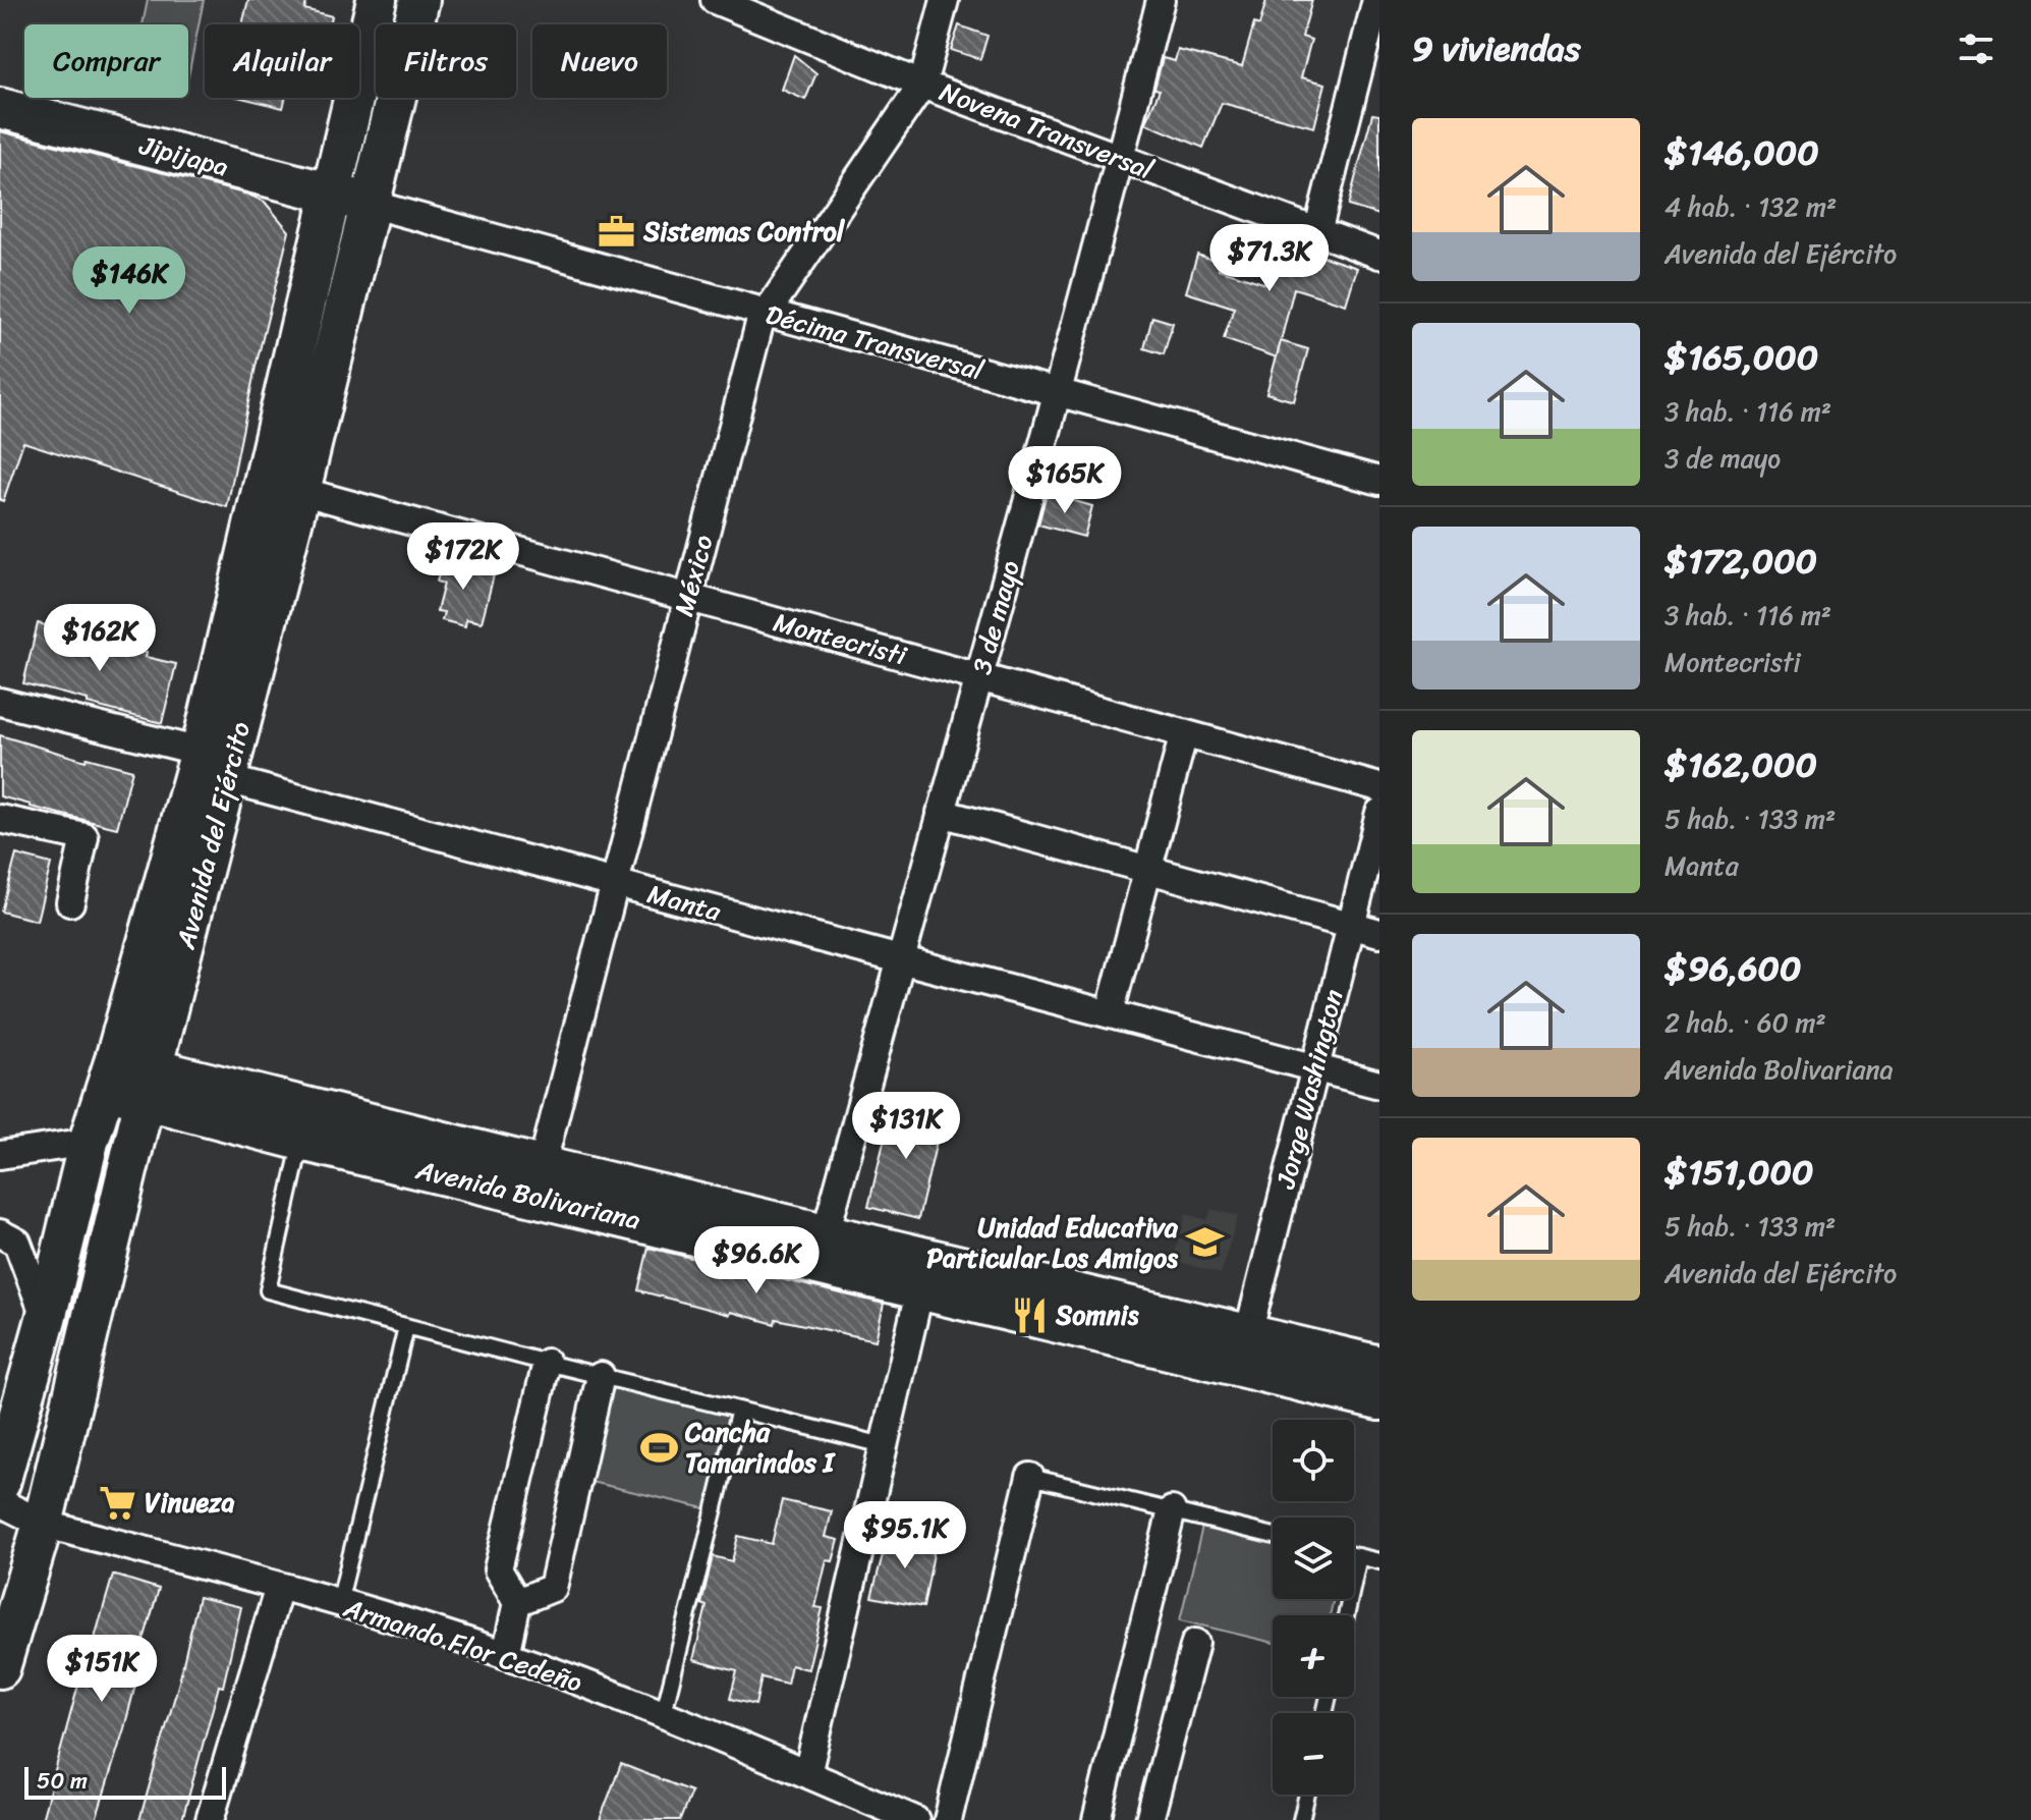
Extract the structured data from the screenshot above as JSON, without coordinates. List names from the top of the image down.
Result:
{
  "streets": {
    "main road": ["Jipijapa", "Avenida del Ejército", "Avenida Bolivariana"],
    "street": [
      "Novena Transversal",
      "Décima Transversal",
      "México",
      "3 de mayo",
      "Montecristi",
      "Manta",
      "Jorge Washington",
      "Armando Flor Cedeño"
    ]
  },
  "crossings": [
    ["Novena Transversal", "México"],
    ["Novena Transversal", "3 de mayo"],
    ["Jipijapa", "Décima Transversal"],
    ["Jipijapa", "Avenida del Ejército"],
    ["Décima Transversal", "México"],
    ["Décima Transversal", "3 de mayo"],
    ["Décima Transversal", "Avenida del Ejército"],
    ["México", "Montecristi"],
    ["México", "Manta"],
    ["México", "Avenida Bolivariana"],
    ["3 de mayo", "Montecristi"],
    ["3 de mayo", "Manta"],
    ["3 de mayo", "Avenida Bolivariana"],
    ["Montecristi", "Avenida del Ejército"],
    ["Avenida del Ejército", "Manta"],
    ["Avenida del Ejército", "Avenida Bolivariana"],
    ["Avenida del Ejército", "Armando Flor Cedeño"],
    ["Manta", "Jorge Washington"],
    ["Jorge Washington", "Avenida Bolivariana"]
  ],
  "places": {
    "office": ["Sistemas Control"],
    "school or university": ["Unidad Educativa Particular Los Amigos"],
    "restaurant": ["Somnis"],
    "sports": ["Cancha Tamarindos I"],
    "supermarket": ["Vinueza"]
  },
  "scale_bar": "50 m",
  "page": {
    "heading": "9 viviendas",
    "chip": [
      "Comprar",
      "Alquilar",
      "Filtros",
      "Nuevo"
    ],
    "list": [
      {
        "name": "$146,000",
        "note": "4 hab. · 132 m² · Avenida del Ejército"
      },
      {
        "name": "$165,000",
        "note": "3 hab. · 116 m² · 3 de mayo"
      },
      {
        "name": "$172,000",
        "note": "3 hab. · 116 m² · Montecristi"
      },
      {
        "name": "$162,000",
        "note": "5 hab. · 133 m² · Manta"
      },
      {
        "name": "$96,600",
        "note": "2 hab. · 60 m² · Avenida Bolivariana"
      },
      {
        "name": "$151,000",
        "note": "5 hab. · 133 m² · Avenida del Ejército"
      }
    ],
    "price": [
      "$71.3K",
      "$146K",
      "$165K",
      "$172K",
      "$162K",
      "$131K",
      "$96.6K",
      "$95.1K",
      "$151K"
    ],
    "map_buttons": ["+", "−"],
    "scale": "50 m"
  }
}
